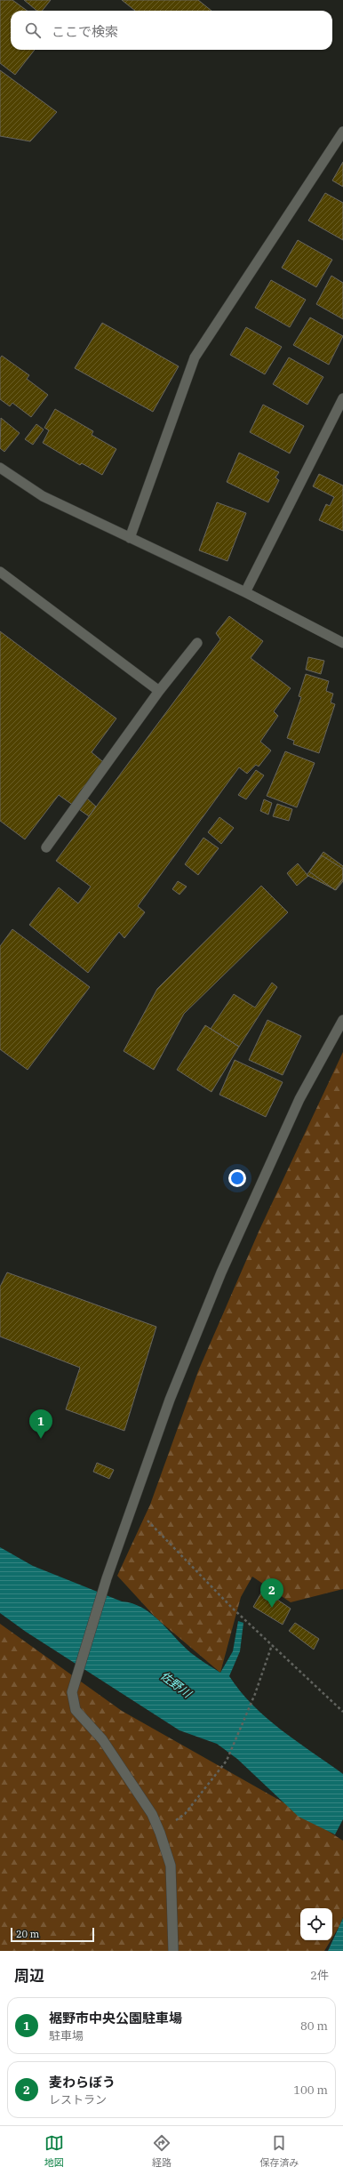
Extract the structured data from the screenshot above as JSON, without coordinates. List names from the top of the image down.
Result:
{
  "water": ["佐野川"],
  "scale_bar": "20 m",
  "page": {
    "search": "ここで検索",
    "pins": ["1", "2"],
    "scale": "20 m",
    "heading": ["周辺", "2件"],
    "list": [
      {
        "mark": "1",
        "name": "裾野市中央公園駐車場",
        "note": "駐車場",
        "value": "80 m"
      },
      {
        "mark": "2",
        "name": "麦わらぼう",
        "note": "レストラン",
        "value": "100 m"
      }
    ],
    "nav": ["地図", "経路", "保存済み"]
  }
}
